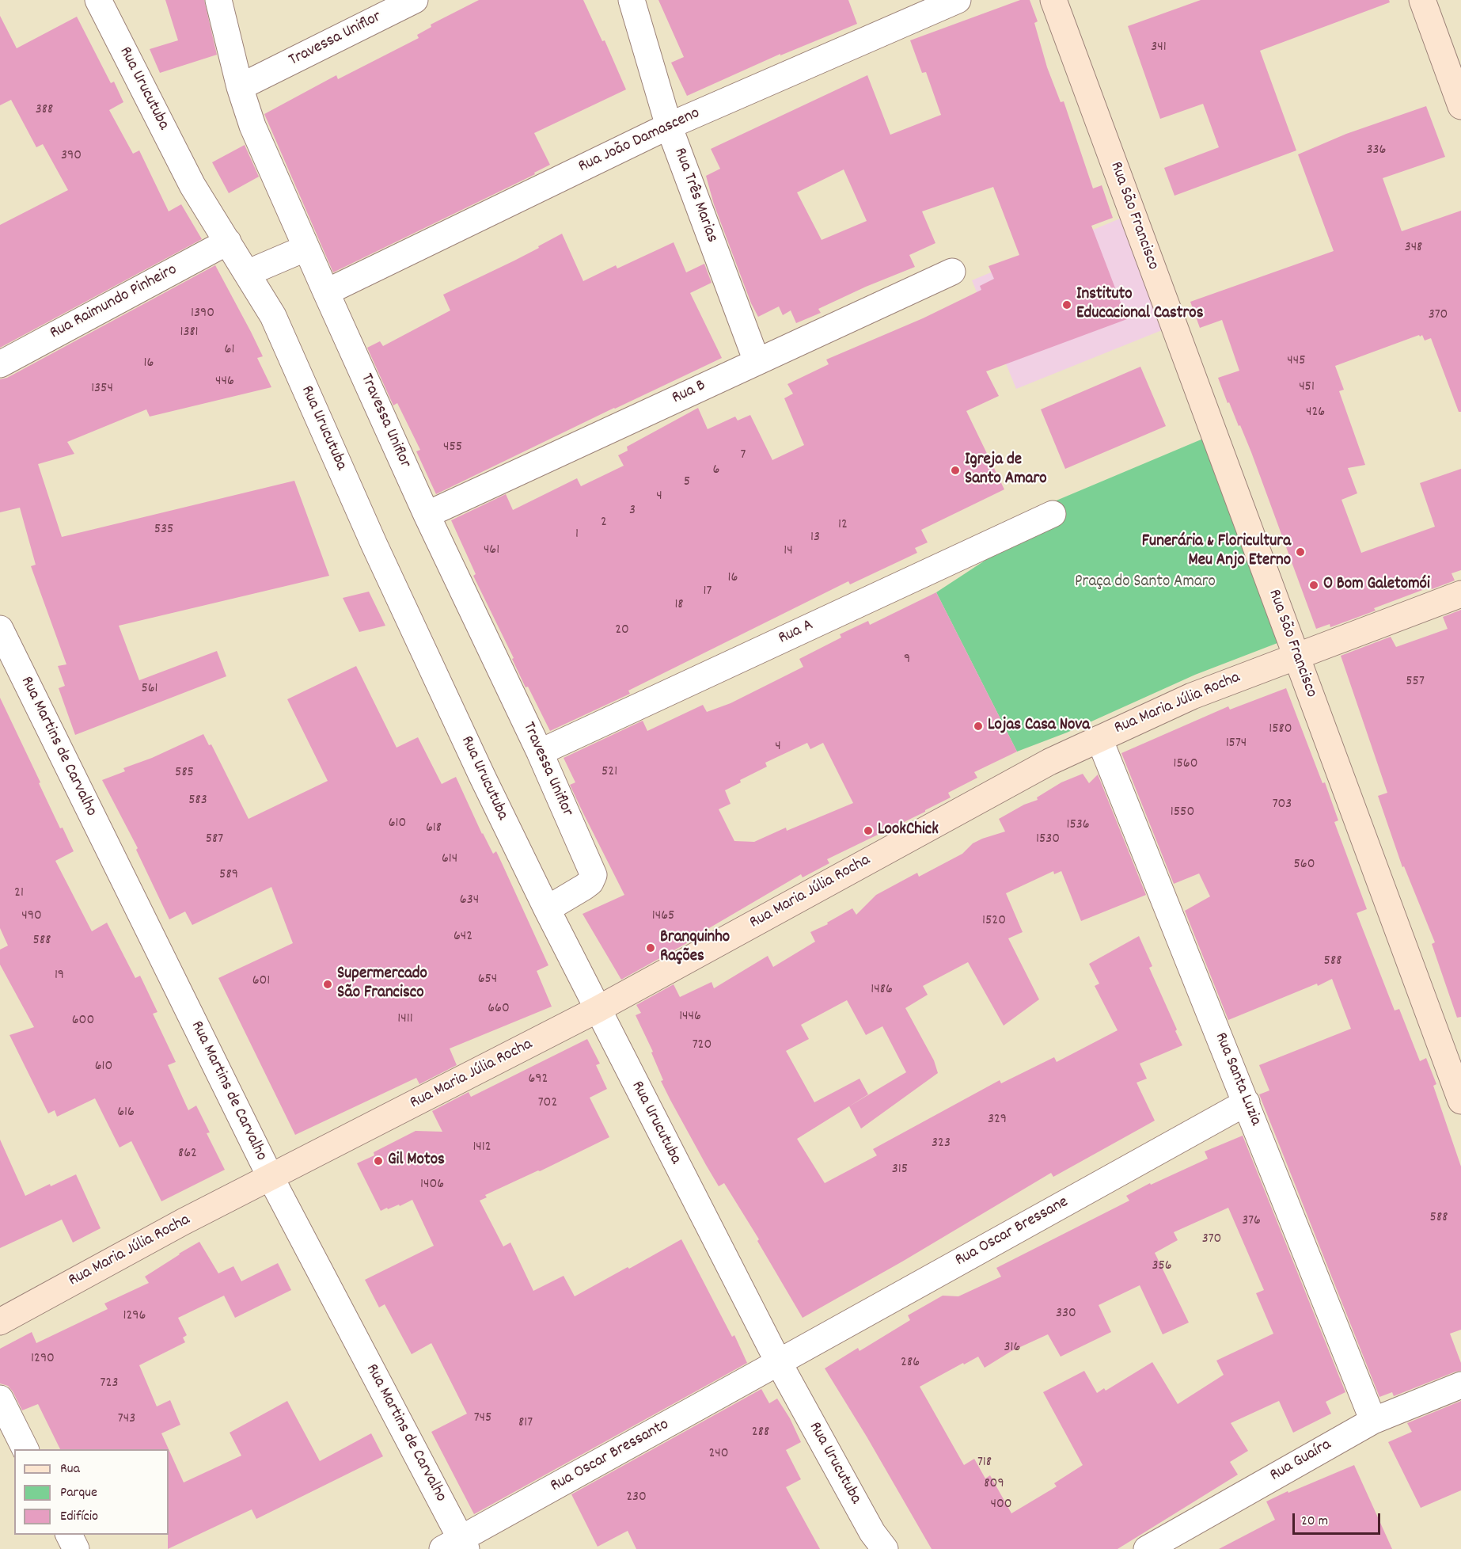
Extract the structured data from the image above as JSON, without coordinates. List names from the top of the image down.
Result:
{
  "streets": {
    "street": [
      "Travessa Uniflor",
      "Rua Urucutuba",
      "Rua João Damasceno",
      "Rua Três Marias",
      "Rua São Francisco",
      "Rua Raimundo Pinheiro",
      "Rua B",
      "Rua A",
      "Rua Maria Júlia Rocha",
      "Rua Martins de Carvalho",
      "Rua Santa Luzia",
      "Rua Oscar Bressane",
      "Rua Oscar Bressanto",
      "Rua Guaíra"
    ]
  },
  "crossings": [
    ["Travessa Uniflor", "Rua Urucutuba"],
    ["Travessa Uniflor", "Rua João Damasceno"],
    ["Travessa Uniflor", "Rua B"],
    ["Travessa Uniflor", "Rua A"],
    ["Rua Urucutuba", "Rua Raimundo Pinheiro"],
    ["Rua Urucutuba", "Rua Maria Júlia Rocha"],
    ["Rua Urucutuba", "Rua Oscar Bressane"],
    ["Rua Urucutuba", "Rua Oscar Bressanto"],
    ["Rua João Damasceno", "Rua Três Marias"],
    ["Rua Três Marias", "Rua B"],
    ["Rua São Francisco", "Rua Maria Júlia Rocha"],
    ["Rua Maria Júlia Rocha", "Rua Martins de Carvalho"],
    ["Rua Maria Júlia Rocha", "Rua Santa Luzia"],
    ["Rua Martins de Carvalho", "Rua Oscar Bressanto"],
    ["Rua Santa Luzia", "Rua Oscar Bressane"],
    ["Rua Santa Luzia", "Rua Guaíra"],
    ["Rua Oscar Bressane", "Rua Oscar Bressanto"]
  ],
  "parks": ["Praça do Santo Amaro"],
  "places": [
    "Instituto Educacional Castros",
    "Igreja de Santo Amaro",
    "Funerária & Floricultura Meu Anjo Eterno",
    "O Bom Galetomói",
    "Lojas Casa Nova",
    "LookChick",
    "Branquinho Rações",
    "Supermercado São Francisco",
    "Gil Motos"
  ],
  "house_numbers": [
    "341",
    "388",
    "336",
    "390",
    "348",
    "1390",
    "370",
    "1381",
    "61",
    "445",
    "16",
    "446",
    "451",
    "1354",
    "426",
    "455",
    "7",
    "6",
    "5",
    "4",
    "3",
    "2",
    "12",
    "535",
    "1",
    "13",
    "461",
    "14",
    "16",
    "17",
    "18",
    "20",
    "9",
    "557",
    "561",
    "1580",
    "1574",
    "4",
    "1560",
    "521",
    "585",
    "583",
    "703",
    "1550",
    "610",
    "1536",
    "618",
    "587",
    "1530",
    "614",
    "560",
    "589",
    "21",
    "634",
    "490",
    "1465",
    "1520",
    "642",
    "588",
    "588",
    "19",
    "654",
    "601",
    "1486",
    "660",
    "1446",
    "1411",
    "600",
    "720",
    "610",
    "692",
    "702",
    "616",
    "329",
    "323",
    "1412",
    "862",
    "315",
    "1406",
    "588",
    "376",
    "370",
    "356",
    "330",
    "1296",
    "316",
    "1290",
    "286",
    "723",
    "745",
    "743",
    "817",
    "288",
    "240",
    "718",
    "809",
    "230",
    "400"
  ],
  "legend": ["Rua", "Parque", "Edifício"],
  "scale_bar": "20 m"
}
